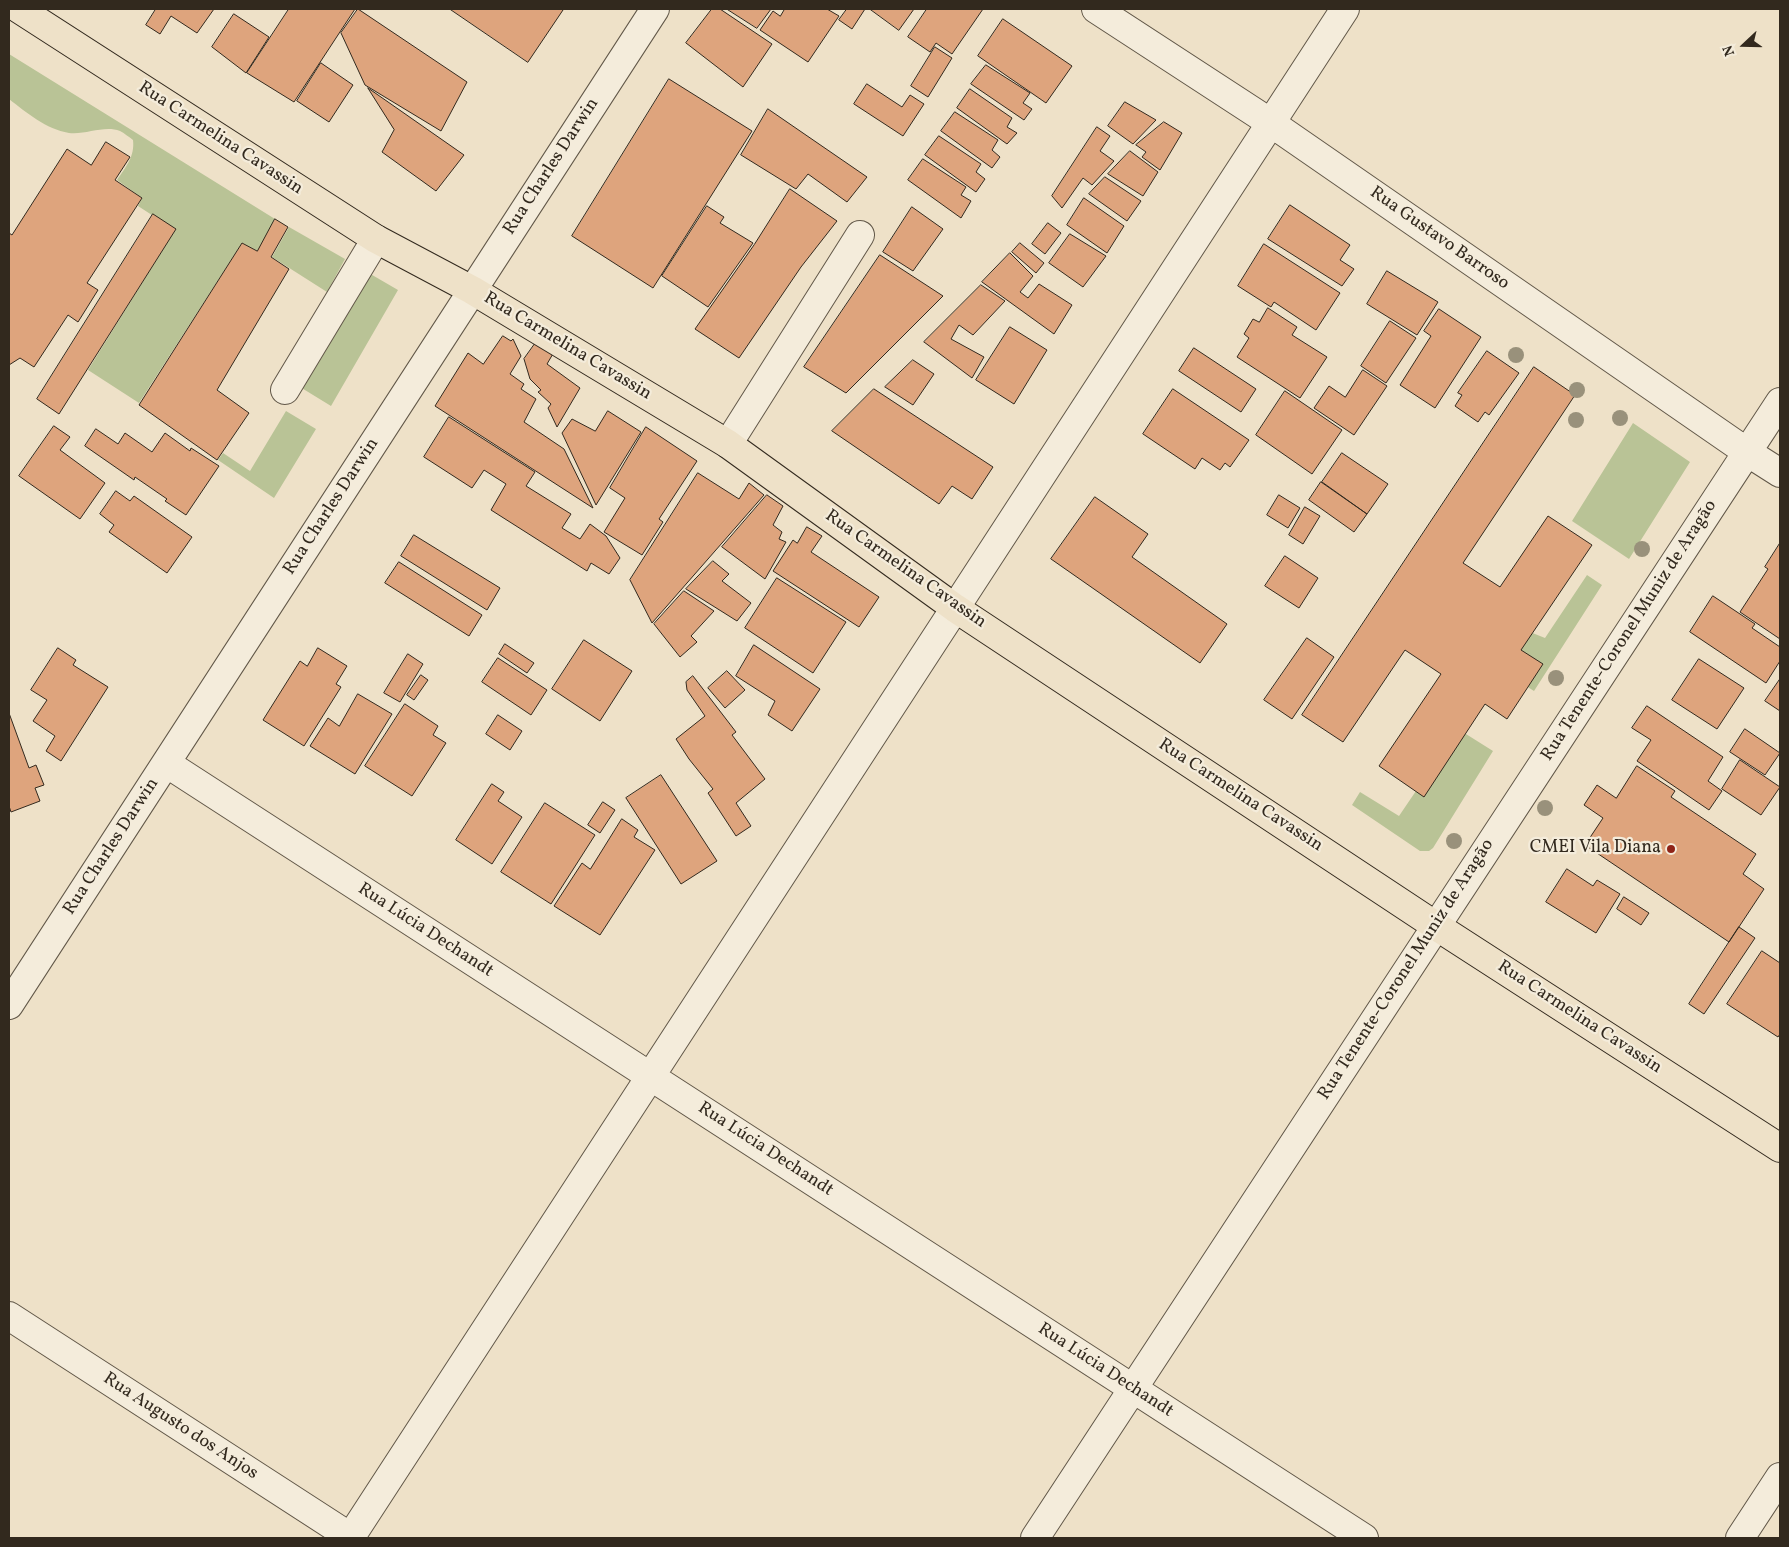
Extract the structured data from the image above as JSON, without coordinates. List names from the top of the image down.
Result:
{
  "streets": {
    "main road": ["Rua Carmelina Cavassin"],
    "street": [
      "Rua Charles Darwin",
      "Rua Gustavo Barroso",
      "Rua Tenente-Coronel Muniz de Aragão",
      "Rua Lúcia Dechandt",
      "Rua Augusto dos Anjos"
    ]
  },
  "crossings": [
    ["Rua Carmelina Cavassin", "Rua Charles Darwin"],
    ["Rua Carmelina Cavassin", "Rua Tenente-Coronel Muniz de Aragão"],
    ["Rua Charles Darwin", "Rua Lúcia Dechandt"],
    ["Rua Gustavo Barroso", "Rua Tenente-Coronel Muniz de Aragão"],
    ["Rua Tenente-Coronel Muniz de Aragão", "Rua Lúcia Dechandt"]
  ],
  "places": ["CMEI Vila Diana"],
  "north": "left"
}
